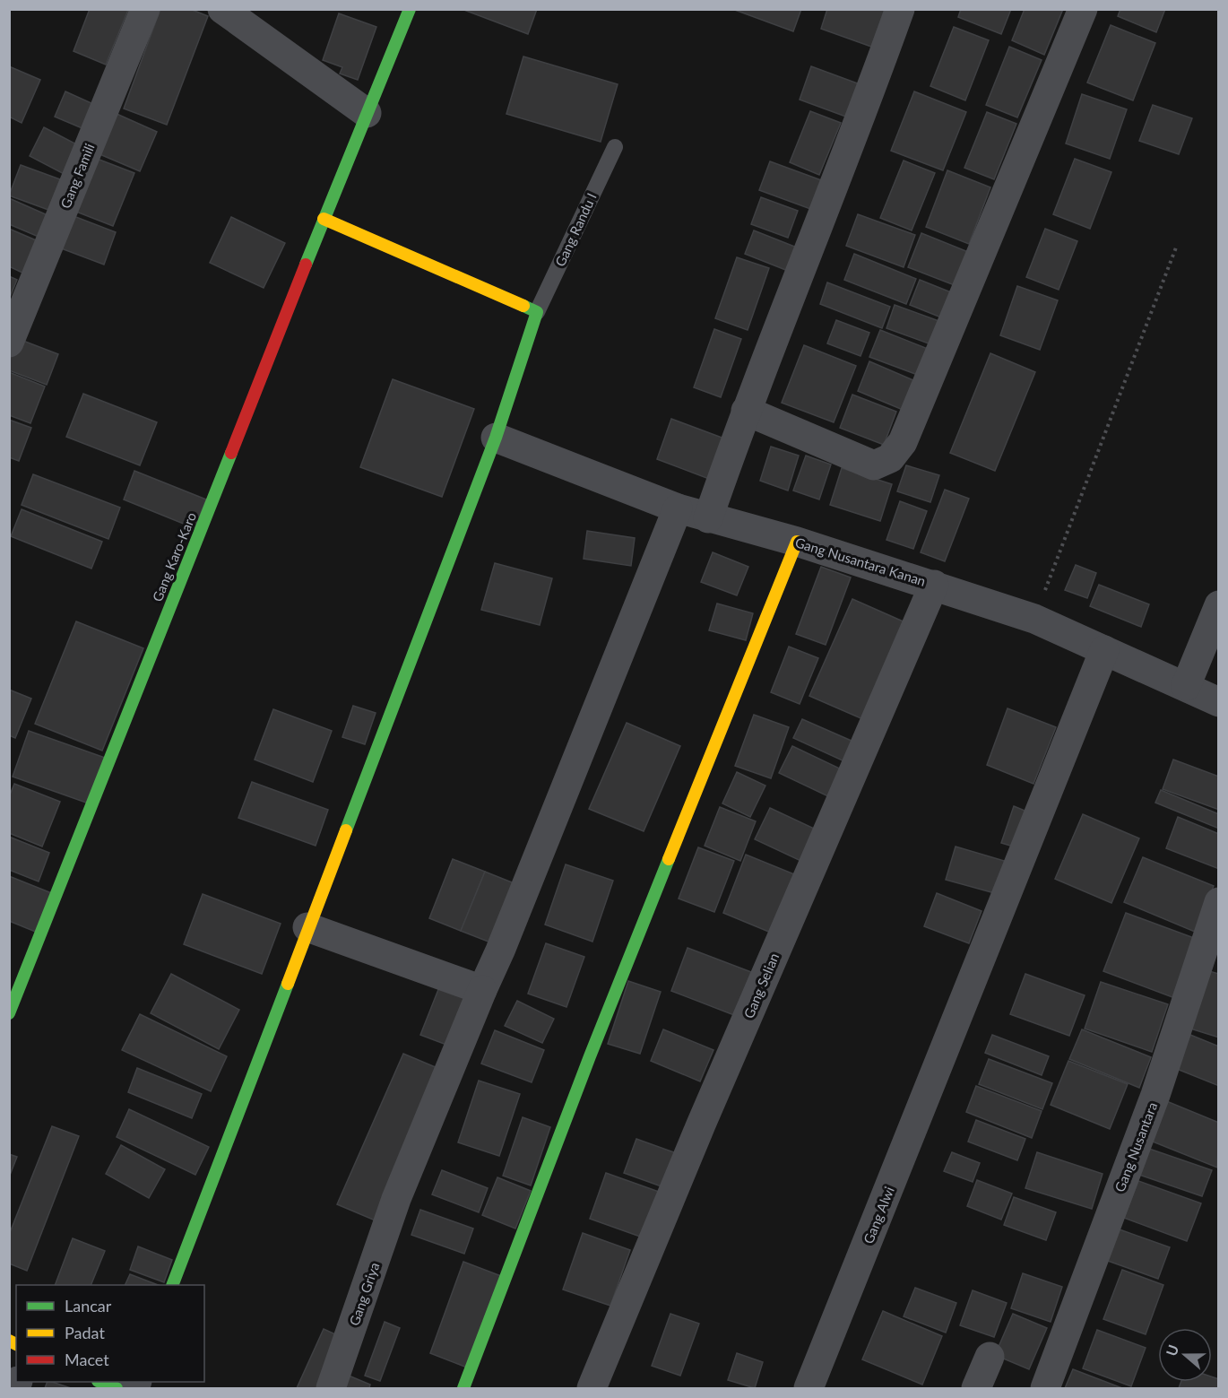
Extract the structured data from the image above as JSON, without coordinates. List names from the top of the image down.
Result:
{
  "streets": {
    "street": [
      "Gang Famili",
      "Gang Karo-Karo",
      "Gang Nusantara Kanan",
      "Gang Selian",
      "Gang Nusantara",
      "Gang Alwi",
      "Gang Griya"
    ],
    "lane": ["Gang Randu I"]
  },
  "crossings": [
    ["Gang Nusantara Kanan", "Gang Selian"],
    ["Gang Nusantara Kanan", "Gang Alwi"],
    ["Gang Nusantara Kanan", "Gang Griya"]
  ],
  "legend": ["Lancar", "Padat", "Macet"],
  "north": "left"
}
